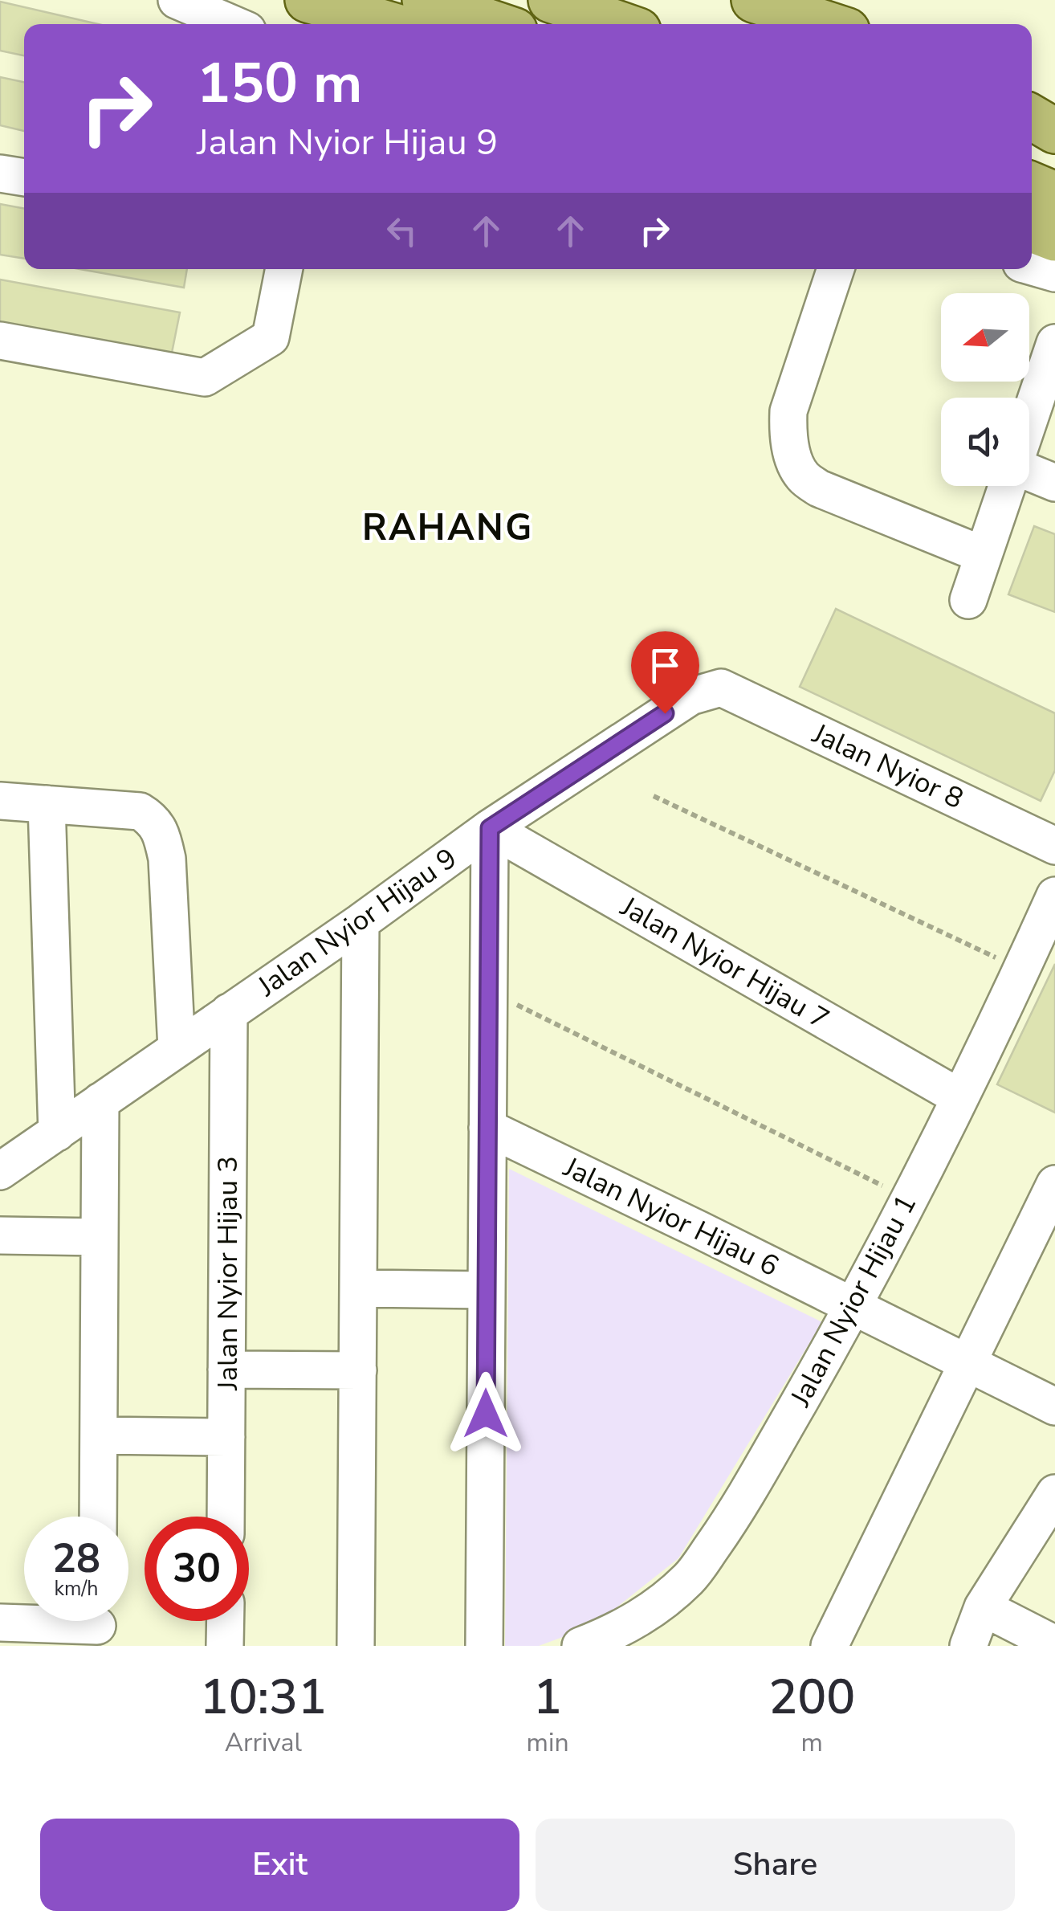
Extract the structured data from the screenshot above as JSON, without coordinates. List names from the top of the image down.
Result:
{
  "streets": {
    "street": [
      "Jalan Nyior 8",
      "Jalan Nyior Hijau 9",
      "Jalan Nyior Hijau 7",
      "Jalan Nyior Hijau 6",
      "Jalan Nyior Hijau 3",
      "Jalan Nyior Hijau 1"
    ]
  },
  "crossings": [
    ["Jalan Nyior 8", "Jalan Nyior Hijau 9"],
    ["Jalan Nyior Hijau 9", "Jalan Nyior Hijau 7"],
    ["Jalan Nyior Hijau 9", "Jalan Nyior Hijau 3"],
    ["Jalan Nyior Hijau 7", "Jalan Nyior Hijau 1"],
    ["Jalan Nyior Hijau 6", "Jalan Nyior Hijau 1"]
  ],
  "districts": ["RAHANG"],
  "north": "left",
  "page": {
    "turn": ["150 m", "Jalan Nyior Hijau 9"],
    "speed": "28 km/h",
    "limit": "30",
    "eta": [
      "10:31",
      "Arrival",
      "1",
      "min",
      "200",
      "m"
    ],
    "buttons": ["Exit", "Share"]
  }
}
